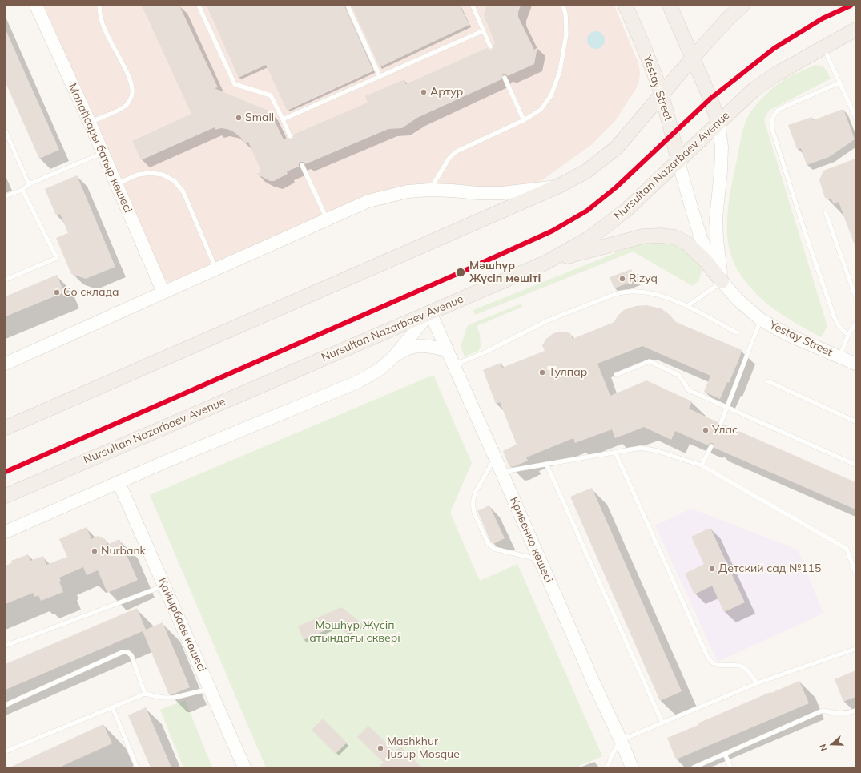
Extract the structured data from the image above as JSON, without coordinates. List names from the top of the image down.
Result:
{
  "streets": {
    "main road": ["Yestay Street", "Nursultan Nazarbaev Avenue"],
    "street": ["Малайсары батыр көшесі", "Кривенко көшесі", "Қайырбаев көшесі"]
  },
  "crossings": [
    ["Yestay Street", "Nursultan Nazarbaev Avenue"],
    ["Nursultan Nazarbaev Avenue", "Кривенко көшесі"]
  ],
  "parks": ["Мәшһүр Жүсіп атындағы сквері"],
  "places": [
    "Артур",
    "Small",
    "Мәшһүр Жүсіп мешіті",
    "Rizyq",
    "Со склада",
    "Тулпар",
    "Улас",
    "Nurbank",
    "Детский сад №115",
    "Mashkhur Jusup Mosque"
  ],
  "north": "left"
}
